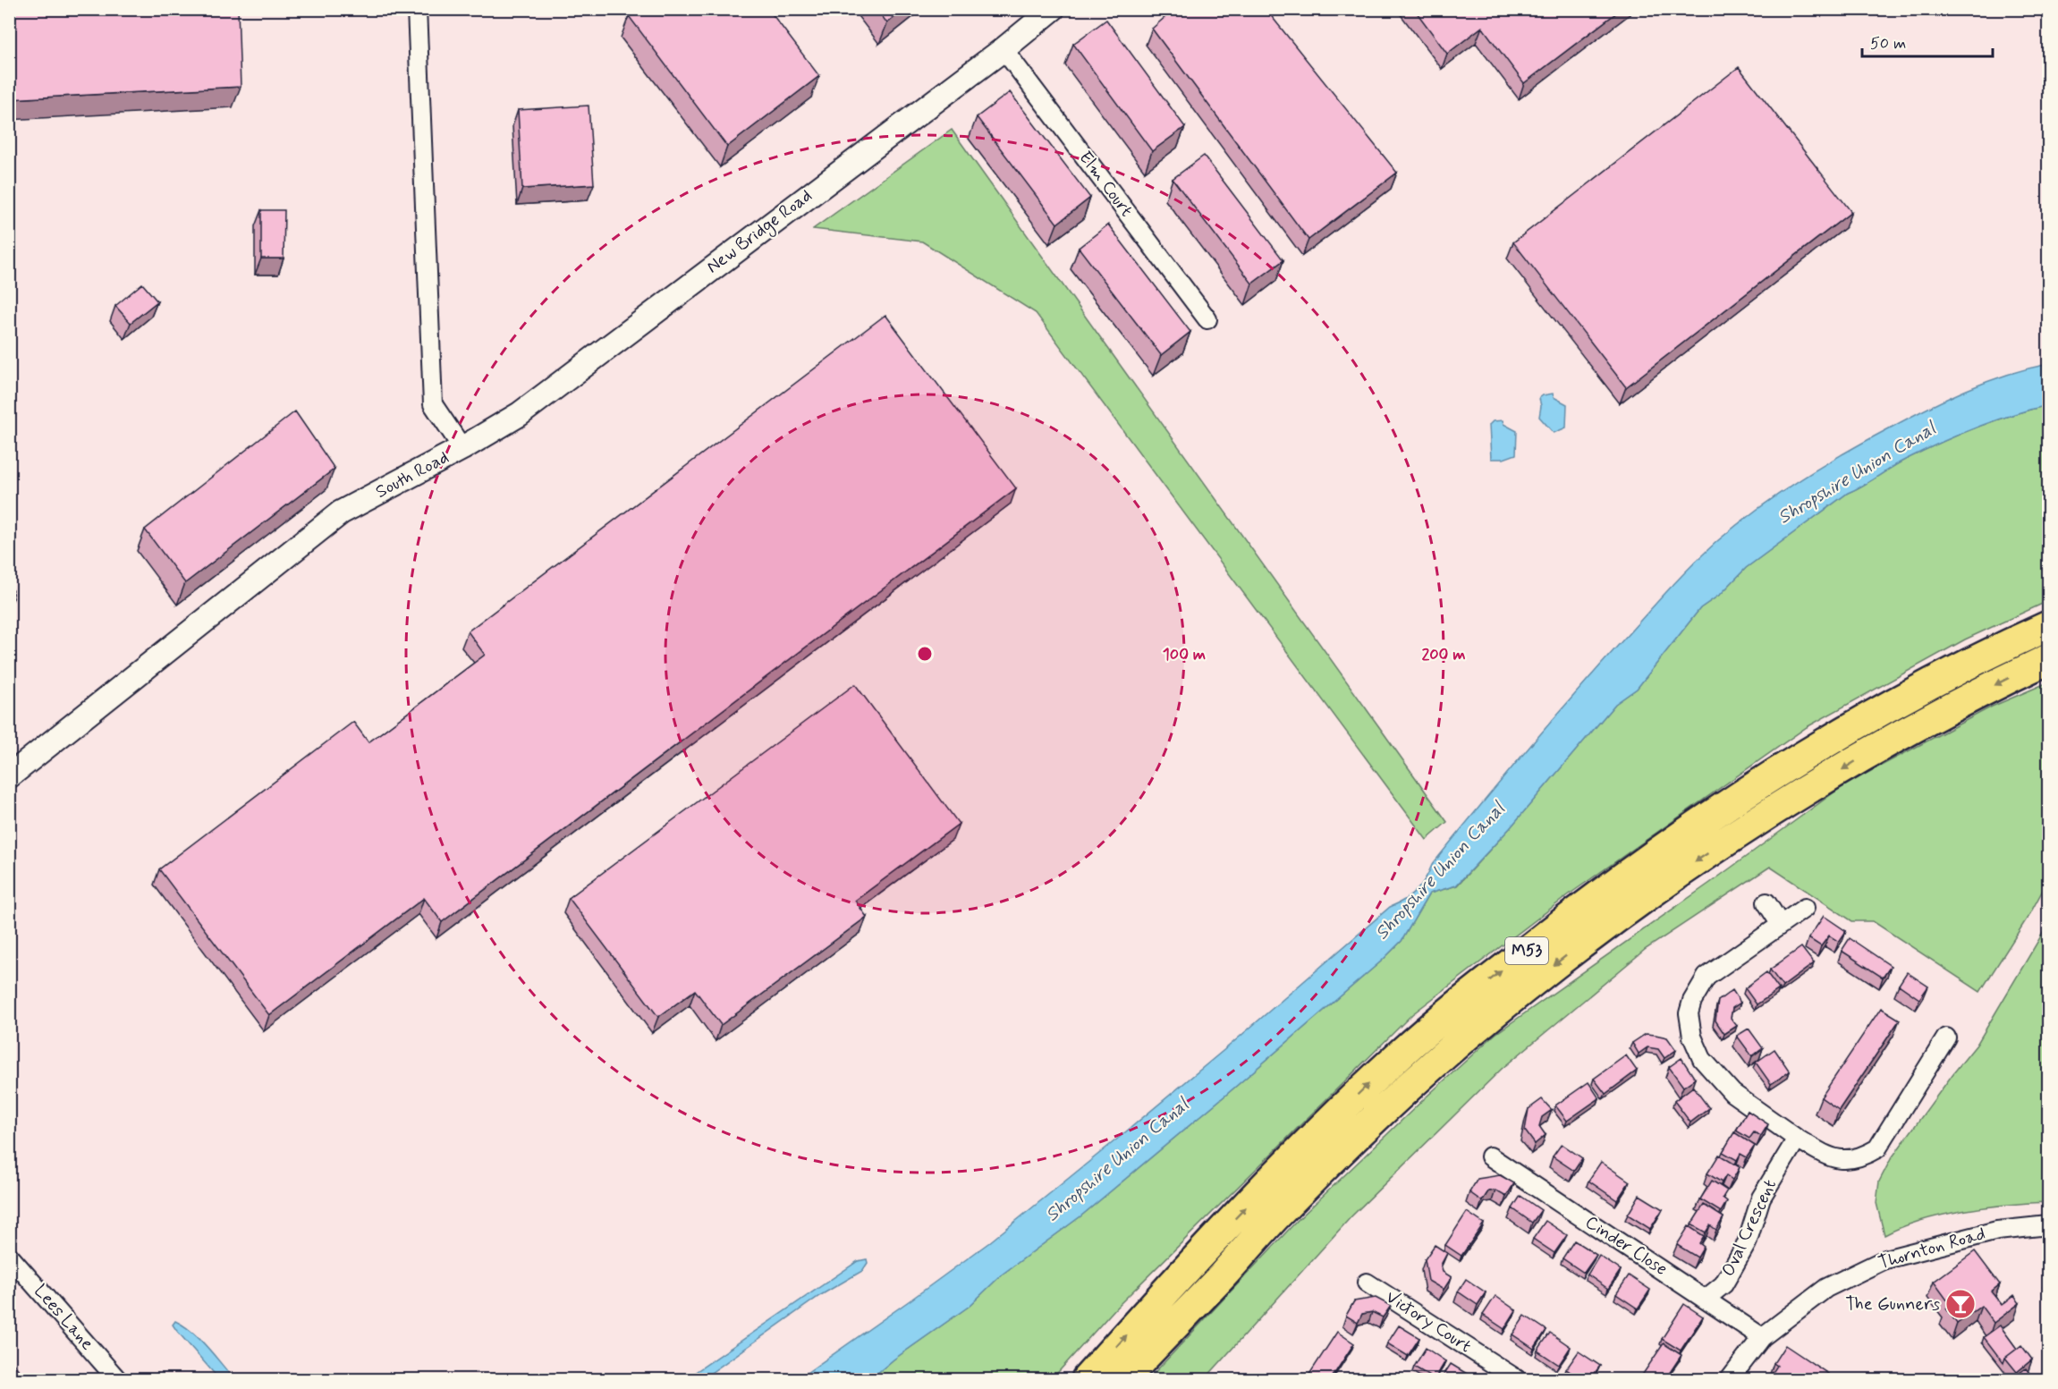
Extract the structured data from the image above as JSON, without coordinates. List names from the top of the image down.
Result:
{
  "streets": {
    "highway": ["M53"],
    "street": [
      "Elm Court",
      "New Bridge Road",
      "South Road",
      "Oval Crescent",
      "Cinder Close",
      "Thornton Road",
      "Lees Lane",
      "Victory Court"
    ]
  },
  "crossings": [
    ["Elm Court", "New Bridge Road"],
    ["New Bridge Road", "South Road"],
    ["Oval Crescent", "Cinder Close"],
    ["Cinder Close", "Thornton Road"]
  ],
  "water": ["Shropshire Union Canal"],
  "places": {
    "bar": ["The Gunners"]
  },
  "scale_bar": "50 m",
  "rings": ["100 m", "200 m"]
}
